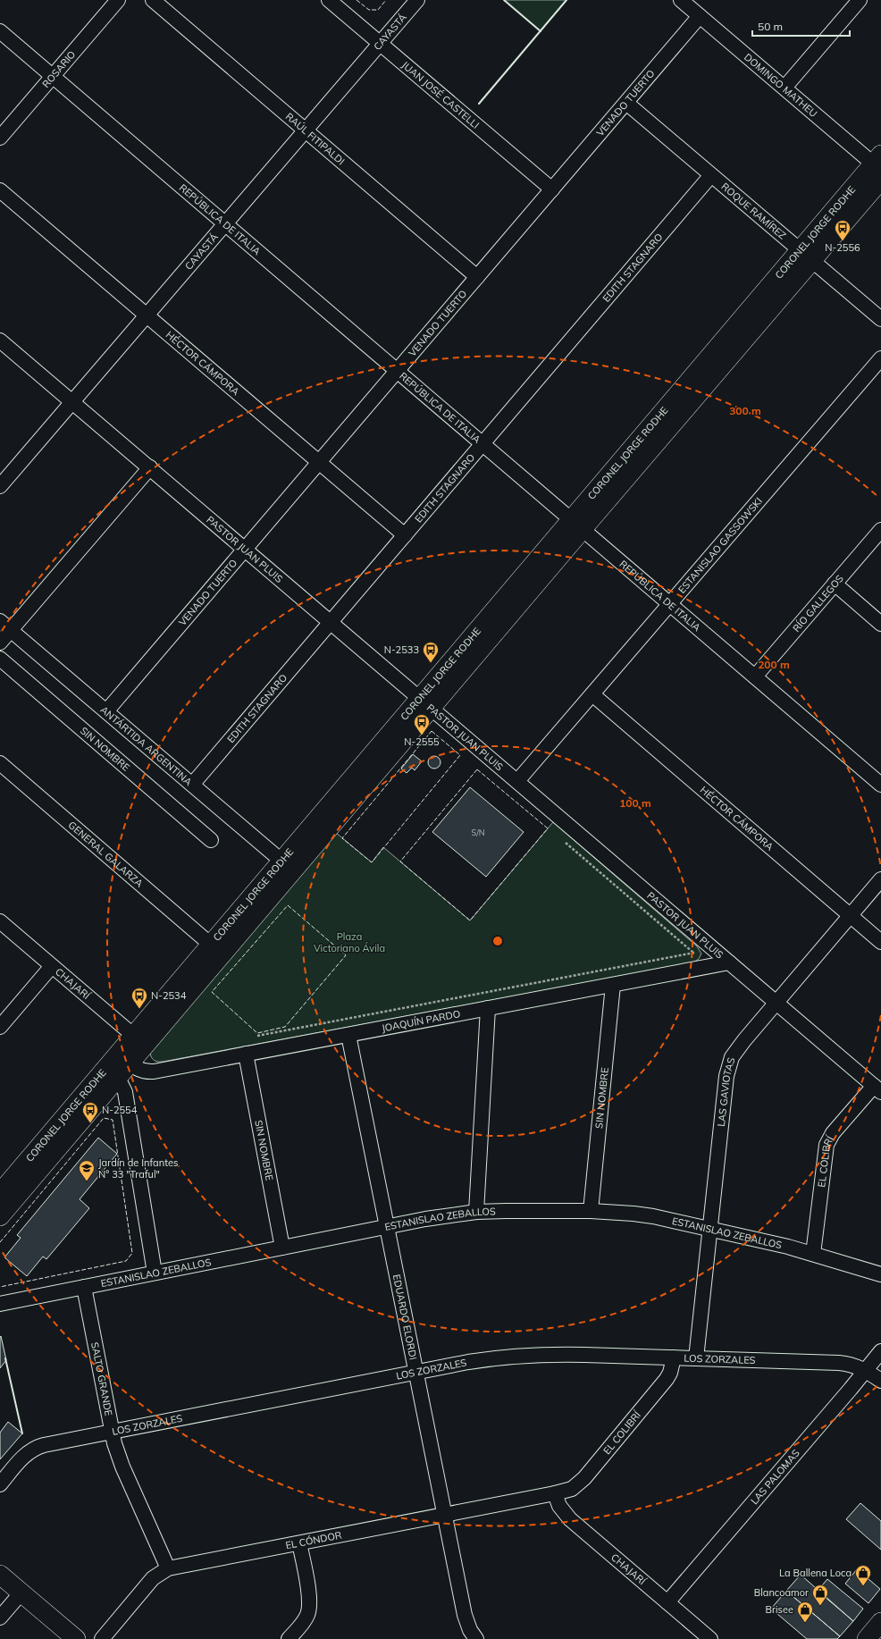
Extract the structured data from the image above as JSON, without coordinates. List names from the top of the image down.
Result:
{
  "streets": {
    "main road": ["CORONEL JORGE RODHE"],
    "street": [
      "CAYASTÁ",
      "ROSARIO",
      "DOMINGO MATHEU",
      "JUAN JOSÉ CASTELLI",
      "VENADO TUERTO",
      "RAÚL FITIPALDI",
      "ROQUE RAMÍREZ",
      "REPÚBLICA DE ITALIA",
      "EDITH STAGNARO",
      "HÉCTOR CÁMPORA",
      "ESTANISLAO GASSOWSKI",
      "PASTOR JUAN PLUIS",
      "RÍO GALLEGOS",
      "ANTÁRTIDA ARGENTINA",
      "SIN NOMBRE",
      "GENERAL GALARZA",
      "CHAJARÍ",
      "JOAQUÍN PARDO",
      "LAS GAVIOTAS",
      "EL COLIBRÍ",
      "ESTANISLAO ZEBALLOS",
      "EDUARDO ELORDI",
      "LOS ZORZALES",
      "SALTO GRANDE",
      "LAS PALOMAS",
      "EL CÓNDOR"
    ]
  },
  "crossings": [
    ["CAYASTÁ", "JUAN JOSÉ CASTELLI"],
    ["CAYASTÁ", "RAÚL FITIPALDI"],
    ["CAYASTÁ", "REPÚBLICA DE ITALIA"],
    ["CAYASTÁ", "HÉCTOR CÁMPORA"],
    ["CAYASTÁ", "PASTOR JUAN PLUIS"],
    ["ROSARIO", "REPÚBLICA DE ITALIA"],
    ["DOMINGO MATHEU", "VENADO TUERTO"],
    ["DOMINGO MATHEU", "CORONEL JORGE RODHE"],
    ["JUAN JOSÉ CASTELLI", "VENADO TUERTO"],
    ["VENADO TUERTO", "RAÚL FITIPALDI"],
    ["VENADO TUERTO", "ROQUE RAMÍREZ"],
    ["VENADO TUERTO", "REPÚBLICA DE ITALIA"],
    ["VENADO TUERTO", "HÉCTOR CÁMPORA"],
    ["VENADO TUERTO", "PASTOR JUAN PLUIS"],
    ["VENADO TUERTO", "ANTÁRTIDA ARGENTINA"],
    ["ROQUE RAMÍREZ", "CORONEL JORGE RODHE"],
    ["ROQUE RAMÍREZ", "EDITH STAGNARO"],
    ["REPÚBLICA DE ITALIA", "CORONEL JORGE RODHE"],
    ["REPÚBLICA DE ITALIA", "EDITH STAGNARO"],
    ["REPÚBLICA DE ITALIA", "ESTANISLAO GASSOWSKI"],
    ["REPÚBLICA DE ITALIA", "RÍO GALLEGOS"],
    ["CORONEL JORGE RODHE", "PASTOR JUAN PLUIS"],
    ["CORONEL JORGE RODHE", "ANTÁRTIDA ARGENTINA"],
    ["CORONEL JORGE RODHE", "GENERAL GALARZA"],
    ["CORONEL JORGE RODHE", "CHAJARÍ"],
    ["CORONEL JORGE RODHE", "JOAQUÍN PARDO"],
    ["EDITH STAGNARO", "HÉCTOR CÁMPORA"],
    ["EDITH STAGNARO", "PASTOR JUAN PLUIS"],
    ["EDITH STAGNARO", "ANTÁRTIDA ARGENTINA"],
    ["HÉCTOR CÁMPORA", "ESTANISLAO GASSOWSKI"],
    ["HÉCTOR CÁMPORA", "LAS GAVIOTAS"],
    ["ESTANISLAO GASSOWSKI", "PASTOR JUAN PLUIS"],
    ["PASTOR JUAN PLUIS", "JOAQUÍN PARDO"],
    ["PASTOR JUAN PLUIS", "LAS GAVIOTAS"],
    ["PASTOR JUAN PLUIS", "EL COLIBRÍ"],
    ["SIN NOMBRE", "JOAQUÍN PARDO"],
    ["SIN NOMBRE", "ESTANISLAO ZEBALLOS"],
    ["CHAJARÍ", "EL COLIBRÍ"],
    ["CHAJARÍ", "LAS PALOMAS"],
    ["CHAJARÍ", "EL CÓNDOR"],
    ["JOAQUÍN PARDO", "EDUARDO ELORDI"],
    ["LAS GAVIOTAS", "ESTANISLAO ZEBALLOS"],
    ["LAS GAVIOTAS", "LOS ZORZALES"],
    ["EL COLIBRÍ", "ESTANISLAO ZEBALLOS"],
    ["EL COLIBRÍ", "LOS ZORZALES"],
    ["EL COLIBRÍ", "EL CÓNDOR"],
    ["ESTANISLAO ZEBALLOS", "EDUARDO ELORDI"],
    ["ESTANISLAO ZEBALLOS", "SALTO GRANDE"],
    ["EDUARDO ELORDI", "LOS ZORZALES"],
    ["EDUARDO ELORDI", "EL CÓNDOR"],
    ["LOS ZORZALES", "SALTO GRANDE"],
    ["LOS ZORZALES", "LAS PALOMAS"],
    ["SALTO GRANDE", "EL CÓNDOR"]
  ],
  "parks": ["Plaza Victoriano Ávila"],
  "places": {
    "bus stop": [
      "N-2556",
      "N-2533",
      "N-2555",
      "N-2534",
      "N-2554"
    ],
    "school or university": ["Jardín de Infantes N° 33 \"Traful\""],
    "shop": ["La Ballena Loca", "Blancoamor", "Brisee"]
  },
  "house_numbers": ["S/N"],
  "scale_bar": "50 m",
  "rings": ["300 m", "200 m", "100 m"]
}
